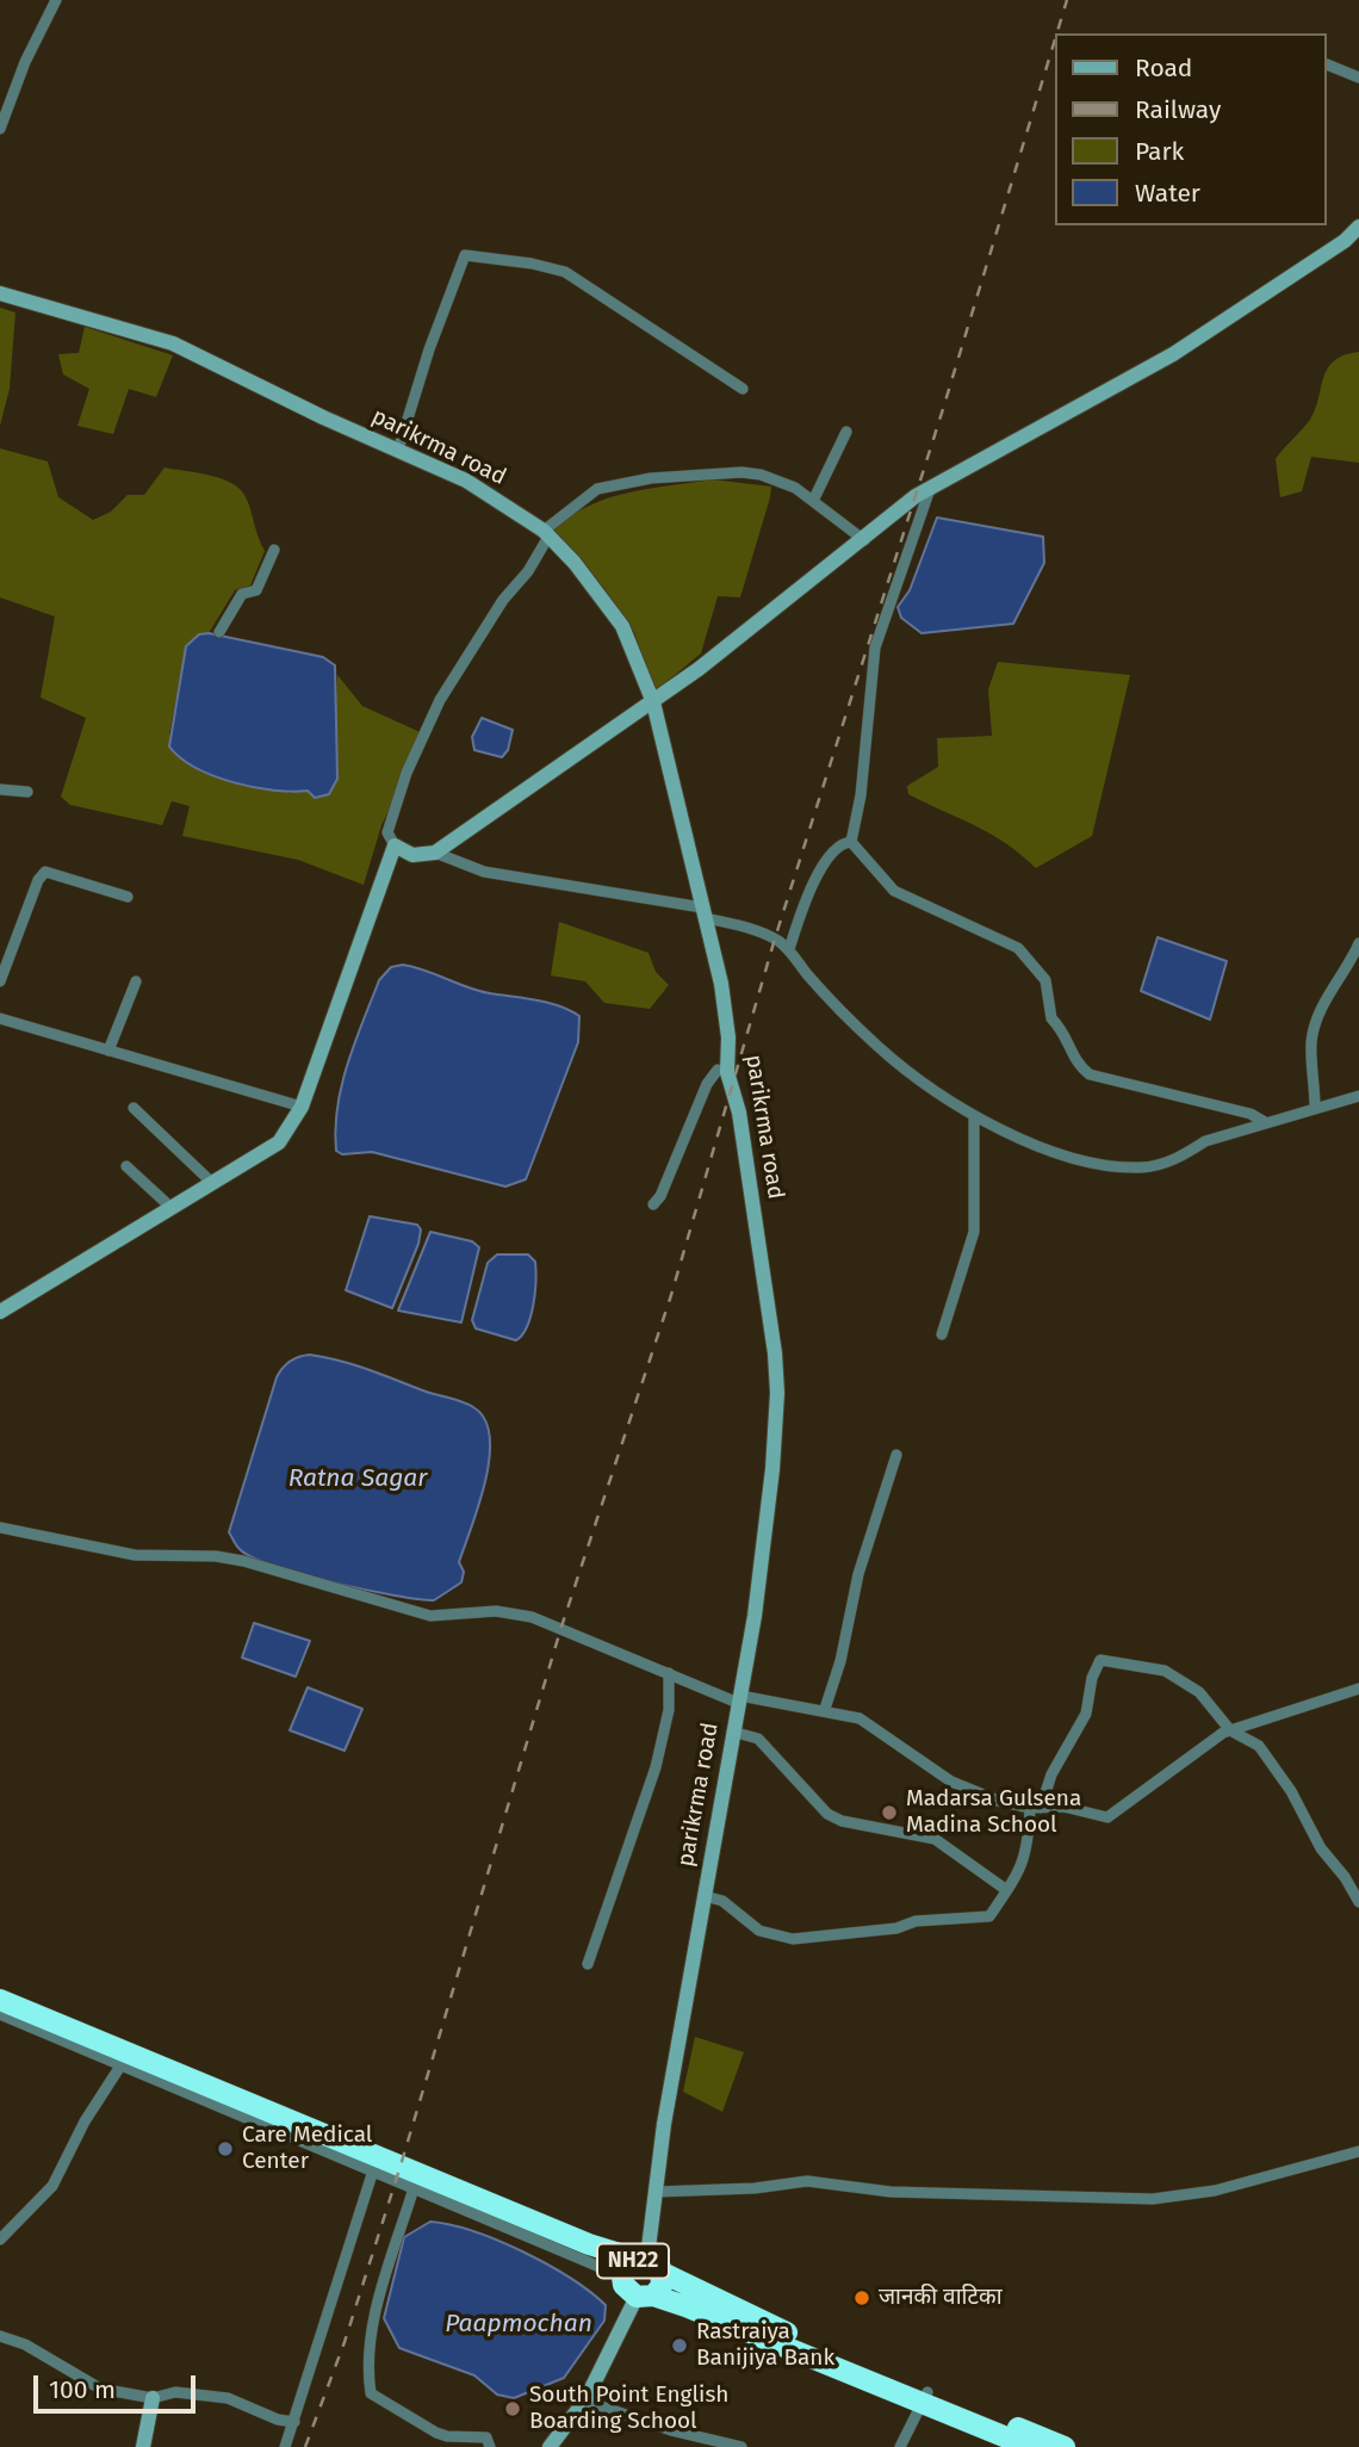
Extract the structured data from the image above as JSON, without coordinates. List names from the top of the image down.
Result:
{
  "streets": {
    "highway": ["NH22"],
    "street": ["parikrma road"]
  },
  "crossings": [
    ["parikrma road", "NH22"]
  ],
  "water": ["Ratna Sagar", "Paapmochan"],
  "places": [
    "Madarsa Gulsena Madina School",
    "Care Medical Center",
    "जानकी वाटिका",
    "Rastraiya Banijiya Bank",
    "South Point English Boarding School"
  ],
  "legend": [
    "Road",
    "Railway",
    "Park",
    "Water"
  ],
  "scale_bar": "100 m"
}
